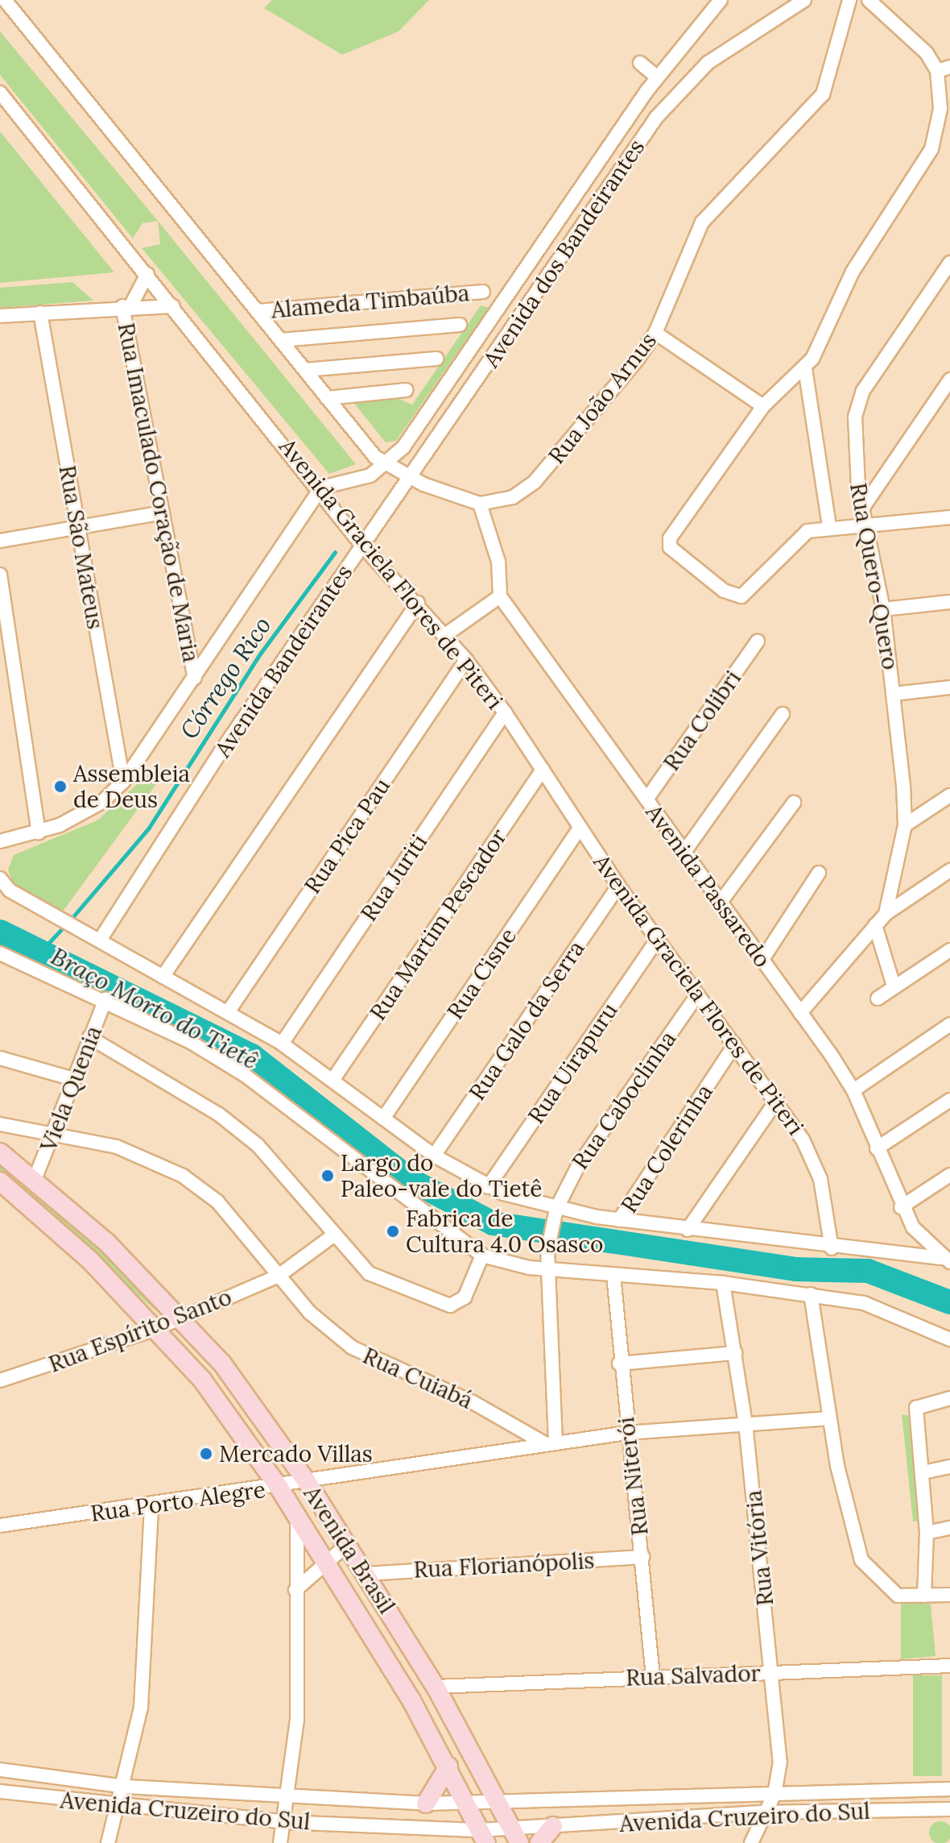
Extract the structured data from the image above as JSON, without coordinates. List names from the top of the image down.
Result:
{
  "streets": {
    "main road": ["Avenida Brasil"],
    "street": [
      "Avenida dos Bandeirantes",
      "Alameda Timbaúba",
      "Rua João Arnus",
      "Rua Imaculado Coração de Maria",
      "Rua São Mateus",
      "Avenida Graciela Flores de Piteri",
      "Rua Quero-Quero",
      "Avenida Bandeirantes",
      "Rua Colibri",
      "Rua Pica Pau",
      "Rua Juriti",
      "Avenida Passaredo",
      "Rua Martim Pescador",
      "Rua Cisne",
      "Rua Galo da Serra",
      "Rua Uirapuru",
      "Viela Quenia",
      "Rua Caboclinha",
      "Rua Colerinha",
      "Rua Espírito Santo",
      "Rua Cuiabá",
      "Rua Niterói",
      "Rua Porto Alegre",
      "Rua Vitória",
      "Rua Florianópolis",
      "Rua Salvador",
      "Avenida Cruzeiro do Sul"
    ]
  },
  "crossings": [
    ["Avenida dos Bandeirantes", "Avenida Graciela Flores de Piteri"],
    ["Avenida dos Bandeirantes", "Avenida Bandeirantes"],
    ["Avenida Graciela Flores de Piteri", "Avenida Bandeirantes"],
    ["Avenida Graciela Flores de Piteri", "Rua Pica Pau"],
    ["Avenida Graciela Flores de Piteri", "Rua Juriti"],
    ["Avenida Graciela Flores de Piteri", "Rua Martim Pescador"],
    ["Avenida Graciela Flores de Piteri", "Rua Cisne"],
    ["Avenida Graciela Flores de Piteri", "Rua Galo da Serra"],
    ["Avenida Graciela Flores de Piteri", "Rua Uirapuru"],
    ["Avenida Graciela Flores de Piteri", "Rua Caboclinha"],
    ["Avenida Graciela Flores de Piteri", "Rua Colerinha"],
    ["Rua Colibri", "Avenida Passaredo"],
    ["Viela Quenia", "Rua Cuiabá"],
    ["Viela Quenia", "Avenida Brasil"],
    ["Rua Caboclinha", "Rua Cuiabá"],
    ["Rua Caboclinha", "Rua Porto Alegre"],
    ["Rua Espírito Santo", "Rua Cuiabá"],
    ["Rua Espírito Santo", "Avenida Brasil"],
    ["Rua Cuiabá", "Rua Porto Alegre"],
    ["Rua Niterói", "Rua Florianópolis"],
    ["Rua Niterói", "Rua Salvador"],
    ["Rua Porto Alegre", "Avenida Brasil"],
    ["Rua Vitória", "Rua Salvador"],
    ["Rua Vitória", "Avenida Cruzeiro do Sul"],
    ["Avenida Brasil", "Rua Florianópolis"],
    ["Avenida Brasil", "Rua Salvador"],
    ["Avenida Brasil", "Avenida Cruzeiro do Sul"]
  ],
  "water": ["Córrego Rico", "Braço Morto do Tietê"],
  "places": [
    "Assembleia de Deus",
    "Largo do Paleo-vale do Tietê",
    "Fabrica de Cultura 4.0 Osasco",
    "Mercado Villas"
  ]
}
